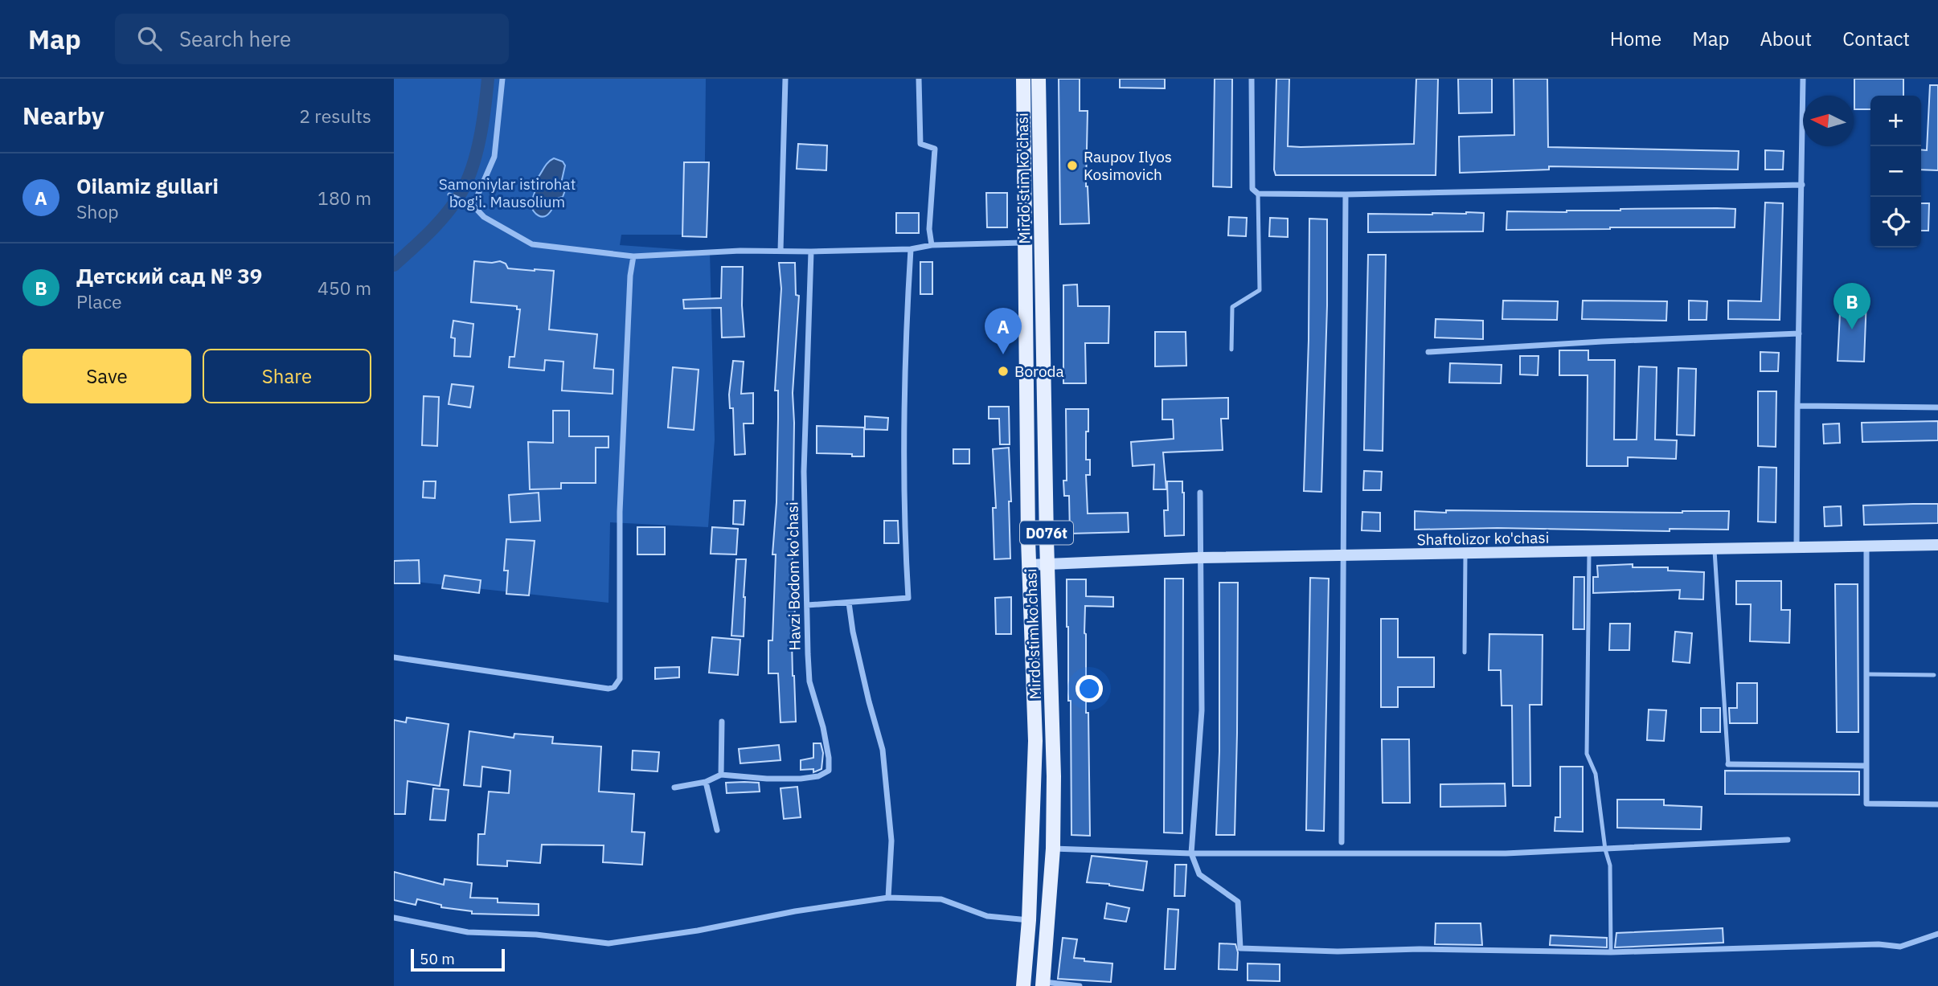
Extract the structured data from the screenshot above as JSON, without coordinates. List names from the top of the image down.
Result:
{
  "streets": {
    "main road": ["Mirdo'stim ko'chasi", "D076t"],
    "street": ["Shaftolizor ko'chasi", "Havzi Bodom ko'chasi"]
  },
  "crossings": [
    ["Mirdo'stim ko'chasi", "Shaftolizor ko'chasi"]
  ],
  "parks": ["Samoniylar istirohat bog'i. Mausolium"],
  "places": ["Raupov Ilyos Kosimovich", "Boroda"],
  "scale_bar": "50 m",
  "north": "left",
  "page": {
    "header": "Map",
    "search": "Search here",
    "nav": [
      "Home",
      "Map",
      "About",
      "Contact"
    ],
    "heading": ["Nearby", "2 results"],
    "map_buttons": ["+", "−"],
    "list": [
      {
        "mark": "A",
        "name": "Oilamiz gullari",
        "note": "Shop",
        "value": "180 m"
      },
      {
        "mark": "B",
        "name": "Детский сад № 39",
        "note": "Place",
        "value": "450 m"
      }
    ],
    "pins": ["B", "A"],
    "buttons": ["Save", "Share"],
    "scale": "50 m"
  }
}
